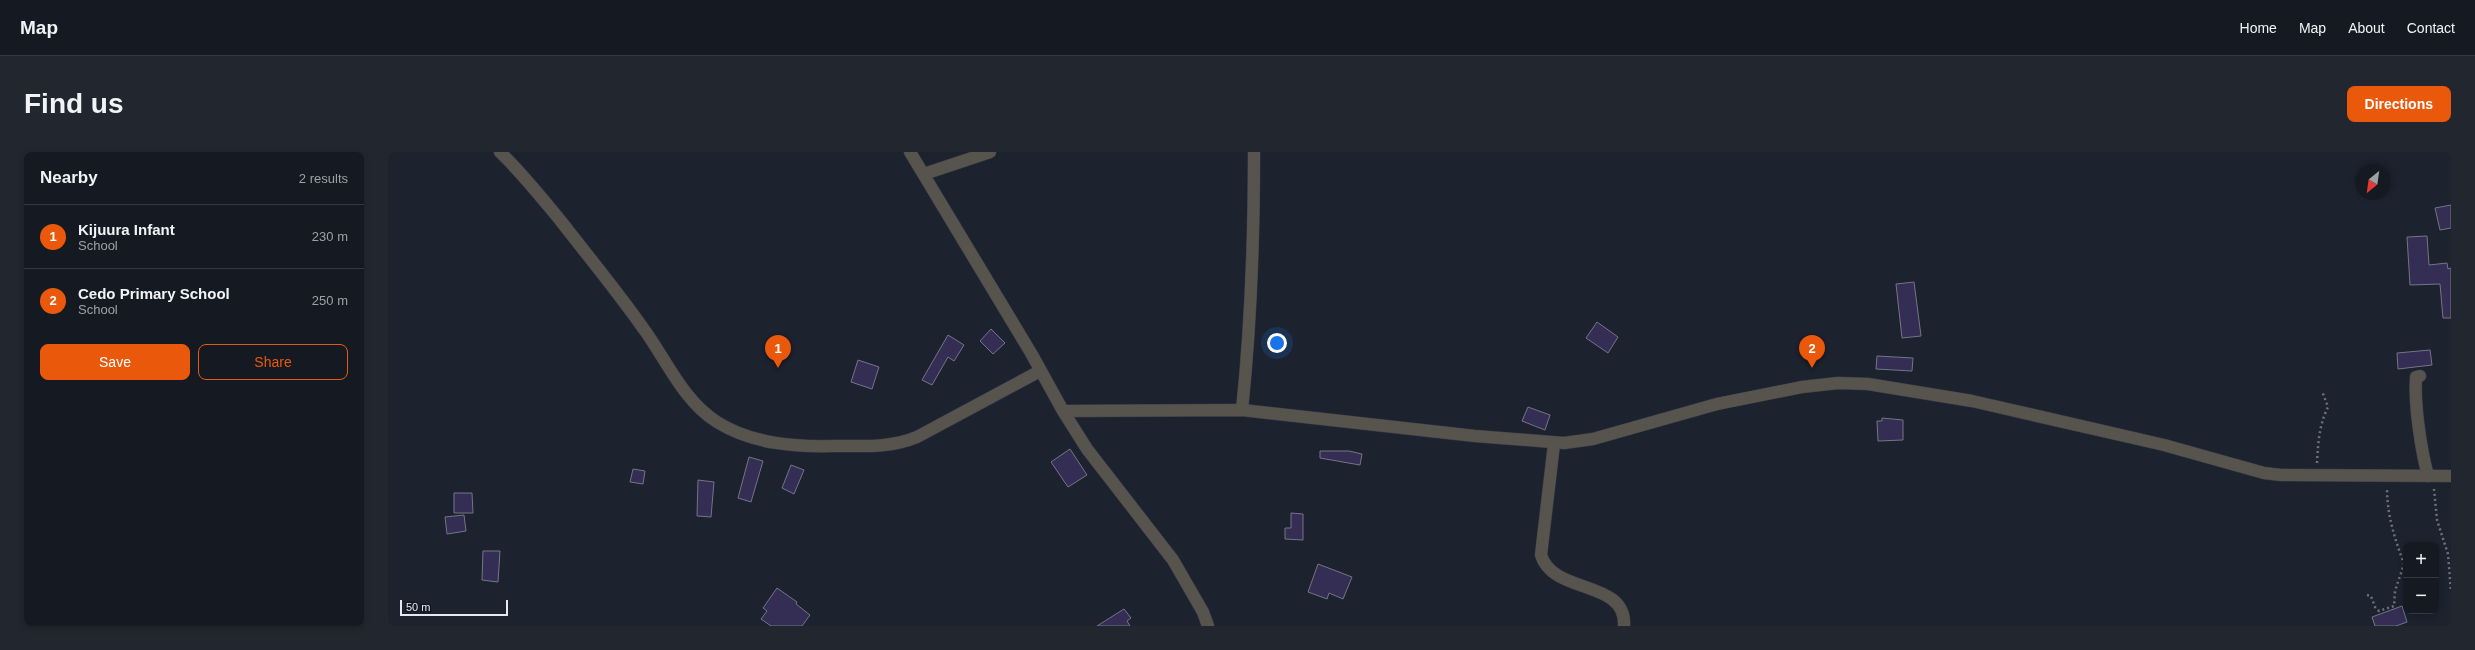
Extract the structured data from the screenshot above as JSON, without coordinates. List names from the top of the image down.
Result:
{
  "scale_bar": "50 m",
  "north": "bottom left",
  "page": {
    "header": "Map",
    "nav": [
      "Home",
      "Map",
      "About",
      "Contact"
    ],
    "buttons": [
      "Directions",
      ["Save", "Share"]
    ],
    "title": "Find us",
    "heading": ["Nearby", "2 results"],
    "list": [
      {
        "mark": "1",
        "name": "Kijuura Infant",
        "note": "School",
        "value": "230 m"
      },
      {
        "mark": "2",
        "name": "Cedo Primary School",
        "note": "School",
        "value": "250 m"
      }
    ],
    "pins": ["1", "2"],
    "map_buttons": ["+", "−"],
    "scale": "50 m"
  }
}
